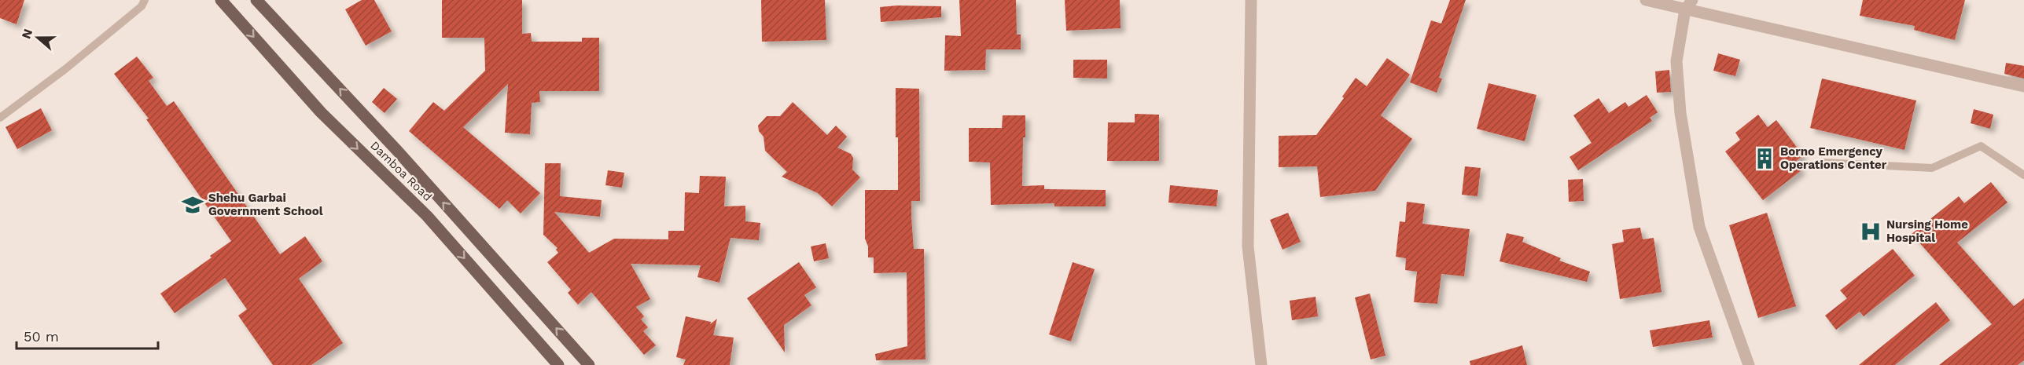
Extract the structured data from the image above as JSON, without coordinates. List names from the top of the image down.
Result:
{
  "streets": {
    "main road": ["Damboa Road"]
  },
  "places": {
    "building": ["Borno Emergency Operations Center"],
    "school or university": ["Shehu Garbai Government School"],
    "hospital": ["Nursing Home Hospital"]
  },
  "scale_bar": "50 m",
  "north": "left"
}
